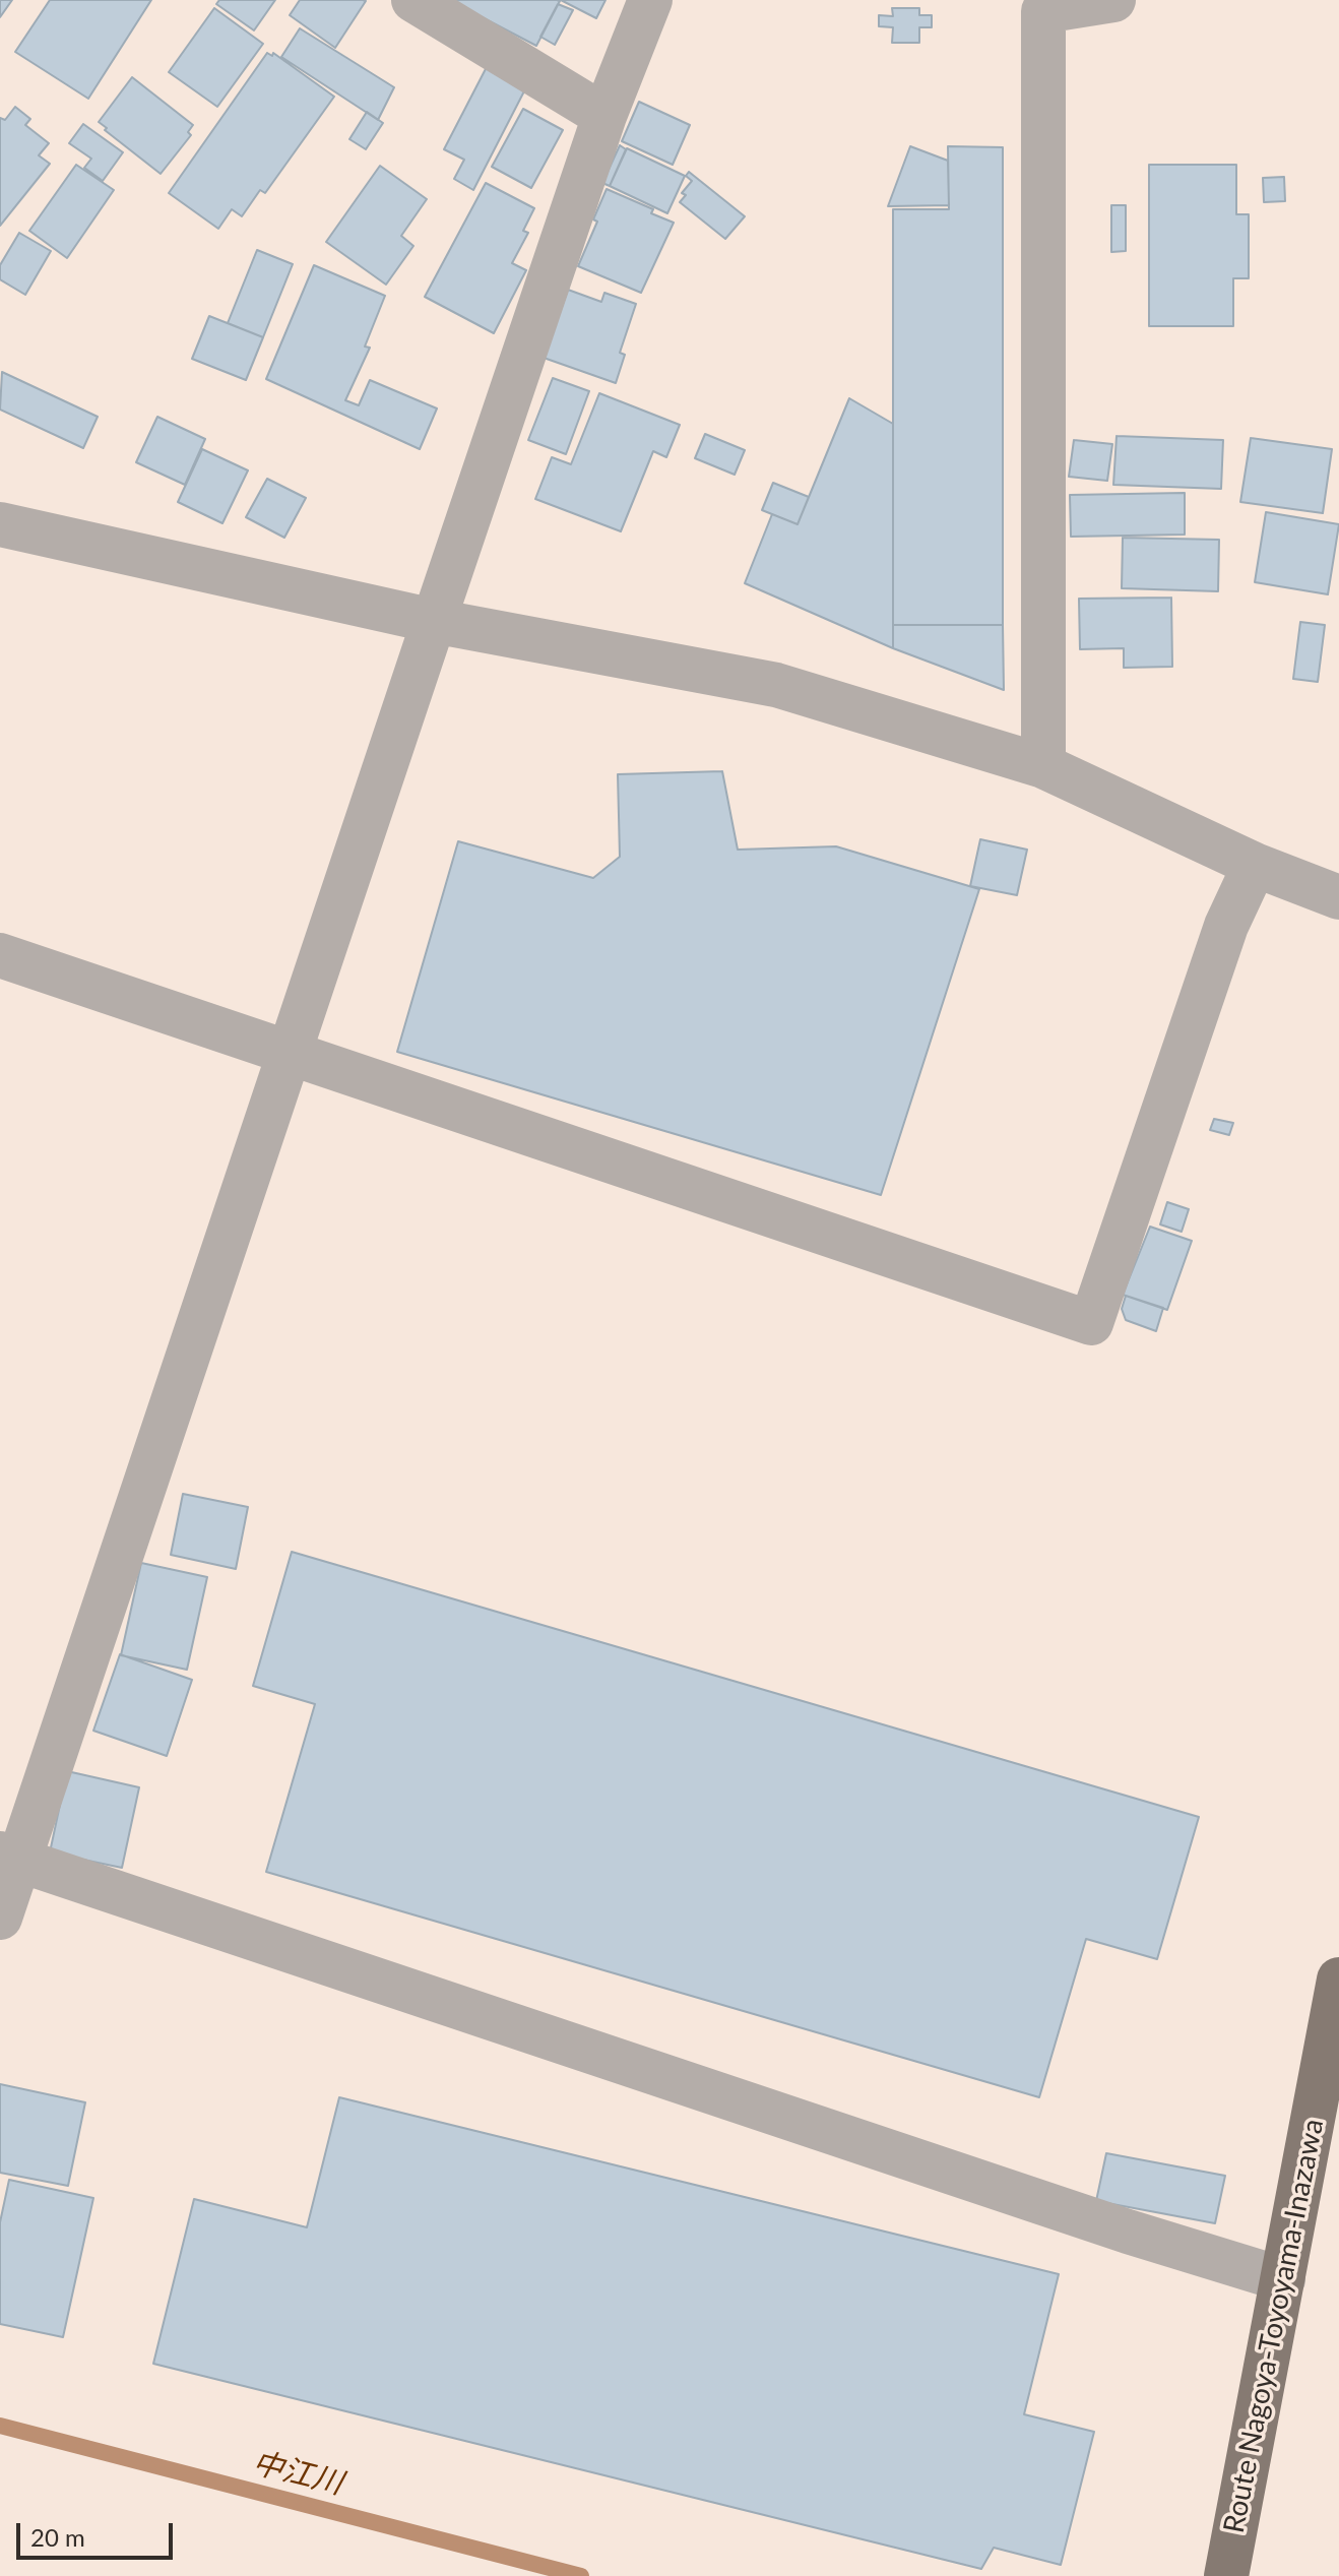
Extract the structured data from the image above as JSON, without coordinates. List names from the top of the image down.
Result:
{
  "streets": {
    "main road": ["Route Nagoya-Toyoyama-Inazawa"]
  },
  "water": ["中江川"],
  "scale_bar": "20 m"
}
